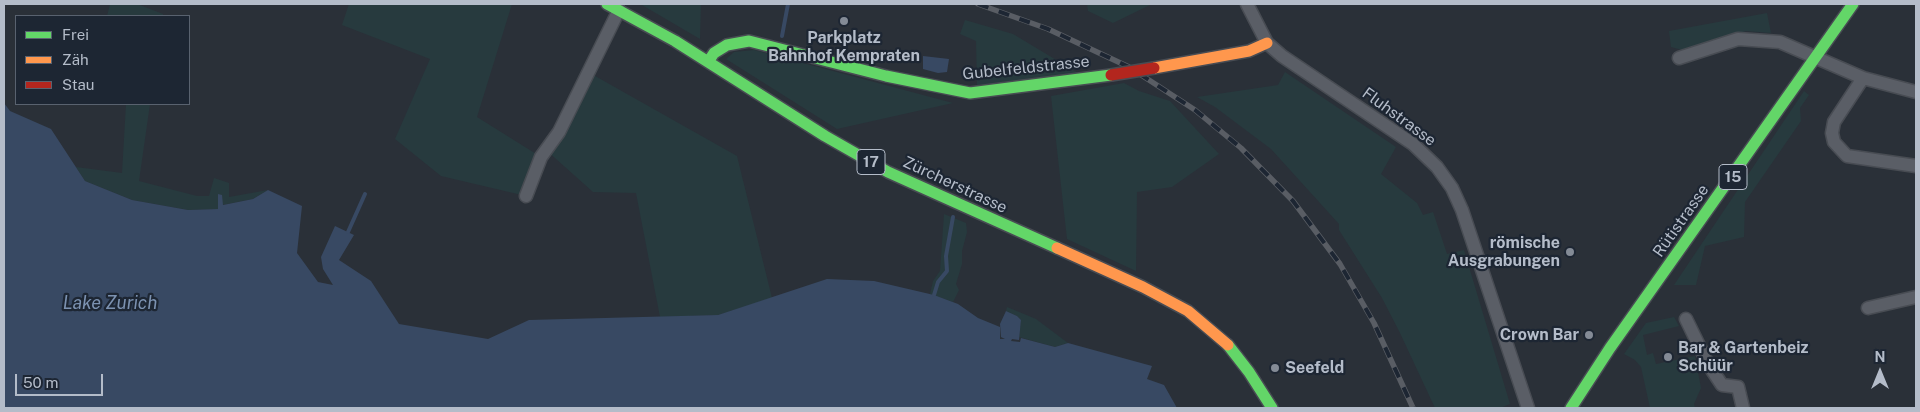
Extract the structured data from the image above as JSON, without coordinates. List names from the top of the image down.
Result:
{
  "streets": {
    "main road": [
      "Gubelfeldstrasse",
      "17",
      "15",
      "Zürcherstrasse",
      "Rütistrasse"
    ],
    "street": ["Fluhstrasse"]
  },
  "crossings": [
    ["Gubelfeldstrasse", "Fluhstrasse"],
    ["Gubelfeldstrasse", "Zürcherstrasse"]
  ],
  "water": ["Lake Zurich"],
  "places": [
    "Parkplatz Bahnhof Kempraten",
    "römische Ausgrabungen",
    "Crown Bar",
    "Bar & Gartenbeiz Schüür",
    "Seefeld"
  ],
  "legend": ["Frei", "Zäh", "Stau"],
  "scale_bar": "50 m",
  "north": "top"
}
